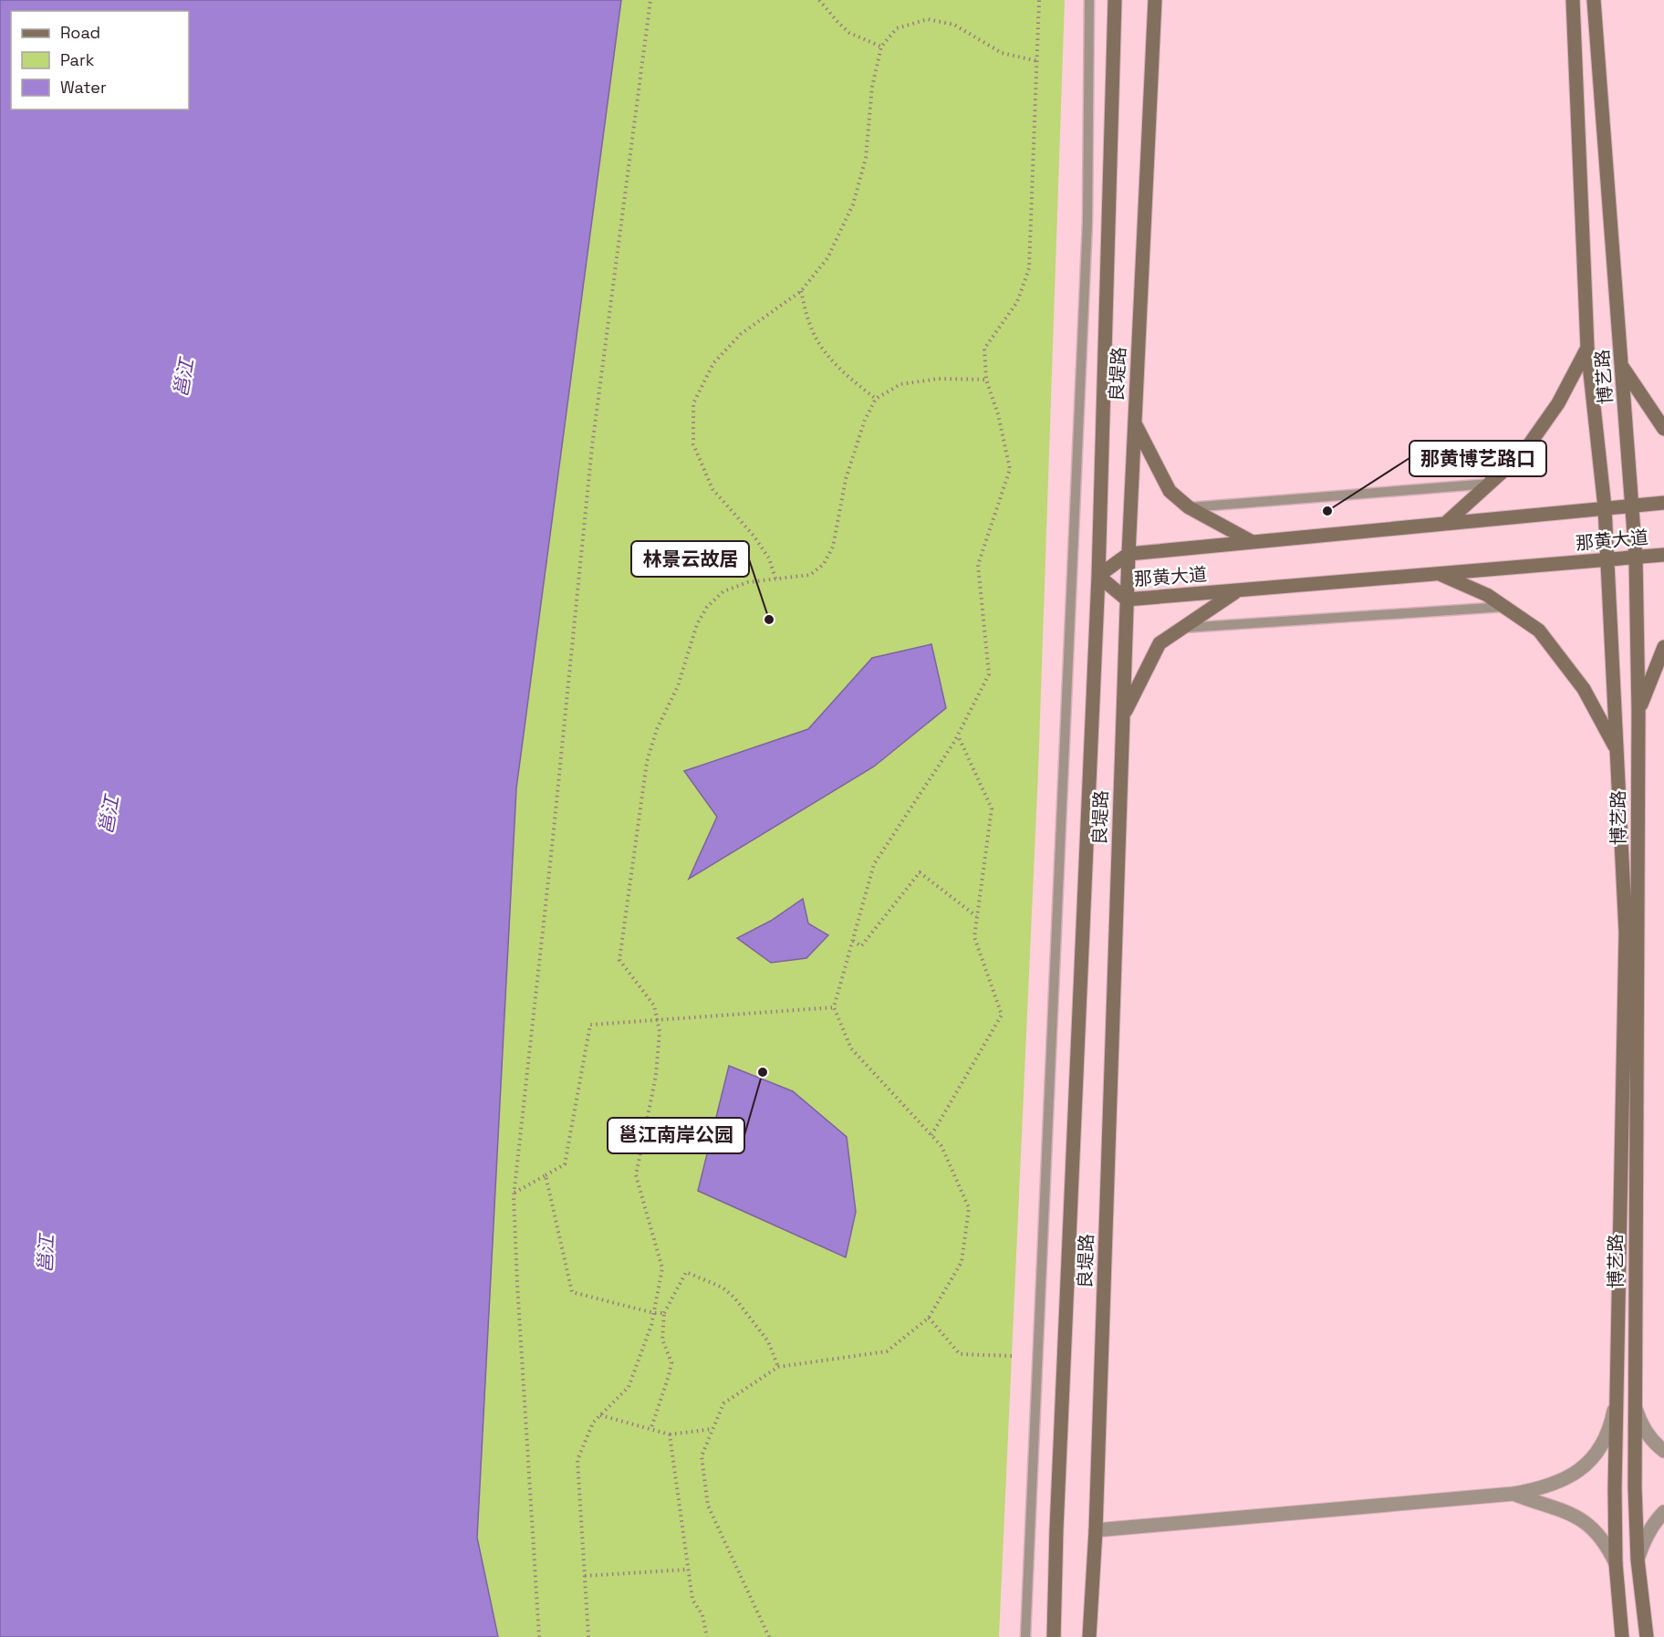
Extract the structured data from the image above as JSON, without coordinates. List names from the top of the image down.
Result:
{
  "streets": {
    "main road": ["良堤路", "博艺路", "那黄大道"]
  },
  "crossings": [
    ["良堤路", "那黄大道"],
    ["博艺路", "那黄大道"]
  ],
  "water": ["邕江"],
  "places": ["那黄博艺路口", "林景云故居", "邕江南岸公园"],
  "legend": ["Road", "Park", "Water"]
}
